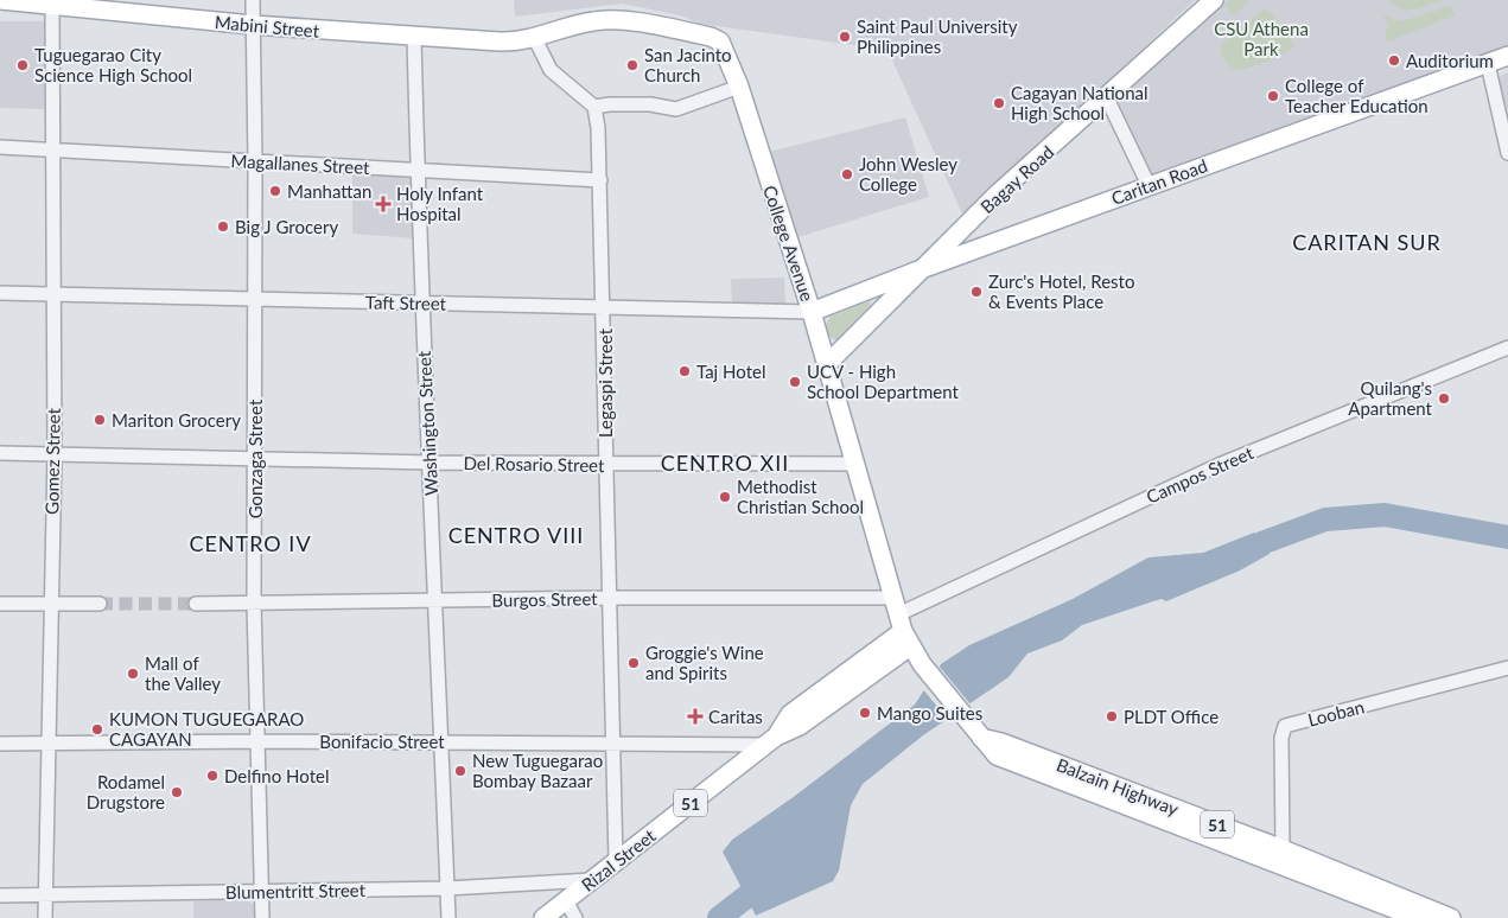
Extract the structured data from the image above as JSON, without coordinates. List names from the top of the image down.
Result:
{
  "streets": {
    "main road": [
      "Mabini Street",
      "Bagay Road",
      "Caritan Road",
      "College Avenue",
      "Balzain Highway",
      "51",
      "Rizal Street"
    ],
    "street": [
      "Magallanes Street",
      "Taft Street",
      "Legaspi Street",
      "Washington Street",
      "Gonzaga Street",
      "Gomez Street",
      "Del Rosario Street",
      "Campos Street",
      "Burgos Street",
      "Looban",
      "Bonifacio Street",
      "Blumentritt Street"
    ]
  },
  "crossings": [
    ["Mabini Street", "College Avenue"],
    ["Mabini Street", "Washington Street"],
    ["Mabini Street", "Gonzaga Street"],
    ["Mabini Street", "Gomez Street"],
    ["Magallanes Street", "Legaspi Street"],
    ["Magallanes Street", "Washington Street"],
    ["Magallanes Street", "Gonzaga Street"],
    ["Magallanes Street", "Gomez Street"],
    ["Bagay Road", "Caritan Road"],
    ["Bagay Road", "College Avenue"],
    ["Caritan Road", "College Avenue"],
    ["Caritan Road", "Taft Street"],
    ["College Avenue", "Taft Street"],
    ["College Avenue", "Del Rosario Street"],
    ["College Avenue", "Campos Street"],
    ["College Avenue", "Burgos Street"],
    ["College Avenue", "Balzain Highway"],
    ["College Avenue", "Rizal Street"],
    ["Taft Street", "Legaspi Street"],
    ["Taft Street", "Washington Street"],
    ["Taft Street", "Gonzaga Street"],
    ["Taft Street", "Gomez Street"],
    ["Legaspi Street", "Del Rosario Street"],
    ["Legaspi Street", "Burgos Street"],
    ["Legaspi Street", "Bonifacio Street"],
    ["Legaspi Street", "Rizal Street"],
    ["Washington Street", "Del Rosario Street"],
    ["Washington Street", "Burgos Street"],
    ["Washington Street", "Bonifacio Street"],
    ["Washington Street", "Blumentritt Street"],
    ["Gonzaga Street", "Del Rosario Street"],
    ["Gonzaga Street", "Burgos Street"],
    ["Gonzaga Street", "Bonifacio Street"],
    ["Gonzaga Street", "Blumentritt Street"],
    ["Gomez Street", "Del Rosario Street"],
    ["Gomez Street", "Bonifacio Street"],
    ["Gomez Street", "Blumentritt Street"],
    ["Campos Street", "Burgos Street"],
    ["Campos Street", "Balzain Highway"],
    ["Campos Street", "Rizal Street"],
    ["Burgos Street", "Balzain Highway"],
    ["Burgos Street", "Rizal Street"],
    ["Looban", "Balzain Highway"],
    ["Bonifacio Street", "Rizal Street"],
    ["Balzain Highway", "Rizal Street"],
    ["Rizal Street", "Blumentritt Street"]
  ],
  "districts": [
    "CARITAN SUR",
    "CENTRO XII",
    "CENTRO VIII",
    "CENTRO IV"
  ],
  "parks": ["CSU Athena Park"],
  "places": {
    "other": [
      "Saint Paul University Philippines",
      "Auditorium",
      "Tuguegarao City Science High School",
      "San Jacinto Church",
      "College of Teacher Education",
      "Cagayan National High School",
      "John Wesley College",
      "Manhattan",
      "Big J Grocery",
      "Zurc's Hotel, Resto & Events Place",
      "Taj Hotel",
      "UCV - High School Department",
      "Quilang's Apartment",
      "Mariton Grocery",
      "Methodist Christian School",
      "Groggie's Wine and Spirits",
      "Mall of the Valley",
      "Mango Suites",
      "PLDT Office",
      "KUMON TUGUEGARAO CAGAYAN",
      "New Tuguegarao Bombay Bazaar",
      "Delfino Hotel",
      "Rodamel Drugstore"
    ],
    "health": ["Holy Infant Hospital", "Caritas"]
  }
}
